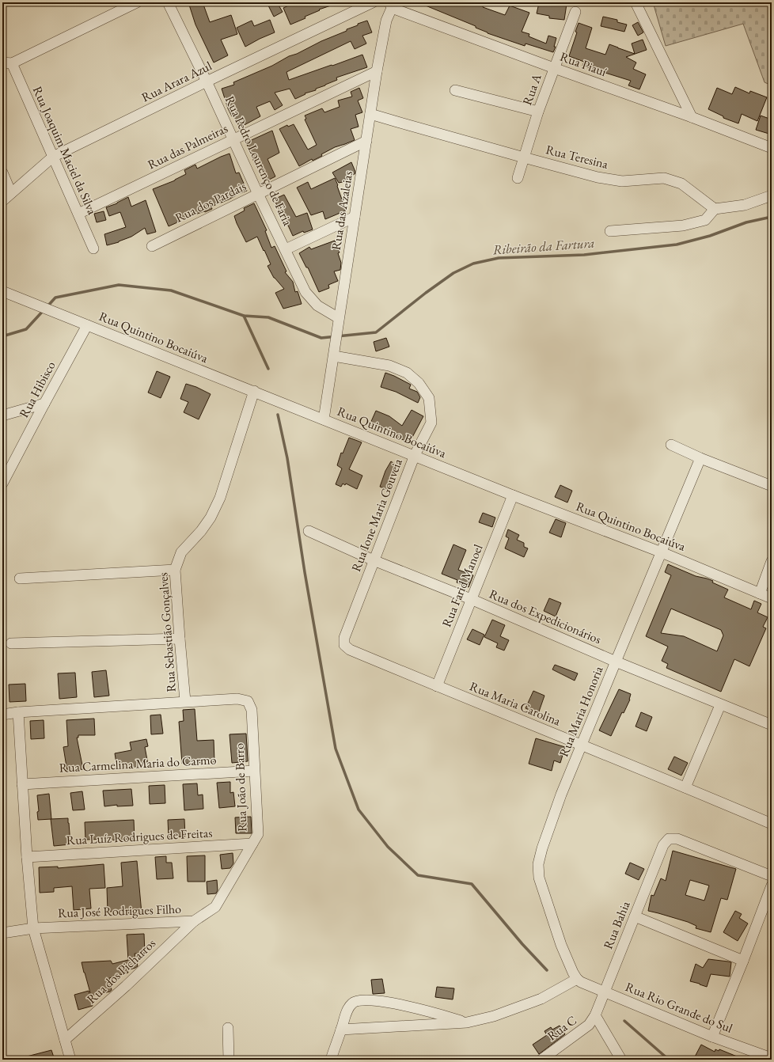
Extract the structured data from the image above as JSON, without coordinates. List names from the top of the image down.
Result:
{
  "streets": {
    "street": [
      "Rua Piauí",
      "Rua Arara Azul",
      "Rua A",
      "Rua das Palmeiras",
      "Rua Joaquim Maciel da Silva",
      "Rua Teresina",
      "Rua Pedro Lourenço de Faria",
      "Rua dos Pardais",
      "Rua das Azaleias",
      "Rua Quintino Bocaiúva",
      "Rua Hibisco",
      "Rua Ione Maria Gouveia",
      "Rua Farid Manoel",
      "Rua dos Expedicionários",
      "Rua Sebastião Gonçalves",
      "Rua Maria Carolina",
      "Rua Maria Honoria",
      "Rua Carmelina Maria do Carmo",
      "Rua João de Barro",
      "Rua Luíz Rodrigues de Freitas",
      "Rua José Rodrigues Filho",
      "Rua Bahia",
      "Rua dos Picharros",
      "Rua Rio Grande do Sul",
      "Rua C"
    ]
  },
  "crossings": [
    ["Rua Piauí", "Rua A"],
    ["Rua Piauí", "Rua das Azaleias"],
    ["Rua Arara Azul", "Rua Joaquim Maciel da Silva"],
    ["Rua Arara Azul", "Rua Pedro Lourenço de Faria"],
    ["Rua A", "Rua Teresina"],
    ["Rua das Palmeiras", "Rua Joaquim Maciel da Silva"],
    ["Rua das Palmeiras", "Rua Pedro Lourenço de Faria"],
    ["Rua das Palmeiras", "Rua das Azaleias"],
    ["Rua Teresina", "Rua das Azaleias"],
    ["Rua Pedro Lourenço de Faria", "Rua dos Pardais"],
    ["Rua Pedro Lourenço de Faria", "Rua das Azaleias"],
    ["Rua dos Pardais", "Rua das Azaleias"],
    ["Rua das Azaleias", "Rua Quintino Bocaiúva"],
    ["Rua das Azaleias", "Rua Ione Maria Gouveia"],
    ["Rua Quintino Bocaiúva", "Rua Hibisco"],
    ["Rua Quintino Bocaiúva", "Rua Ione Maria Gouveia"],
    ["Rua Quintino Bocaiúva", "Rua Farid Manoel"],
    ["Rua Quintino Bocaiúva", "Rua Sebastião Gonçalves"],
    ["Rua Quintino Bocaiúva", "Rua Maria Honoria"],
    ["Rua Ione Maria Gouveia", "Rua dos Expedicionários"],
    ["Rua Ione Maria Gouveia", "Rua Maria Carolina"],
    ["Rua Farid Manoel", "Rua dos Expedicionários"],
    ["Rua Farid Manoel", "Rua Maria Carolina"],
    ["Rua dos Expedicionários", "Rua Maria Honoria"],
    ["Rua Sebastião Gonçalves", "Rua João de Barro"],
    ["Rua Maria Carolina", "Rua Maria Honoria"],
    ["Rua Maria Honoria", "Rua Rio Grande do Sul"],
    ["Rua Carmelina Maria do Carmo", "Rua João de Barro"],
    ["Rua João de Barro", "Rua Luíz Rodrigues de Freitas"],
    ["Rua João de Barro", "Rua José Rodrigues Filho"],
    ["Rua José Rodrigues Filho", "Rua dos Picharros"],
    ["Rua Bahia", "Rua Rio Grande do Sul"],
    ["Rua Bahia", "Rua C"]
  ],
  "water": ["Ribeirão da Fartura"]
}
